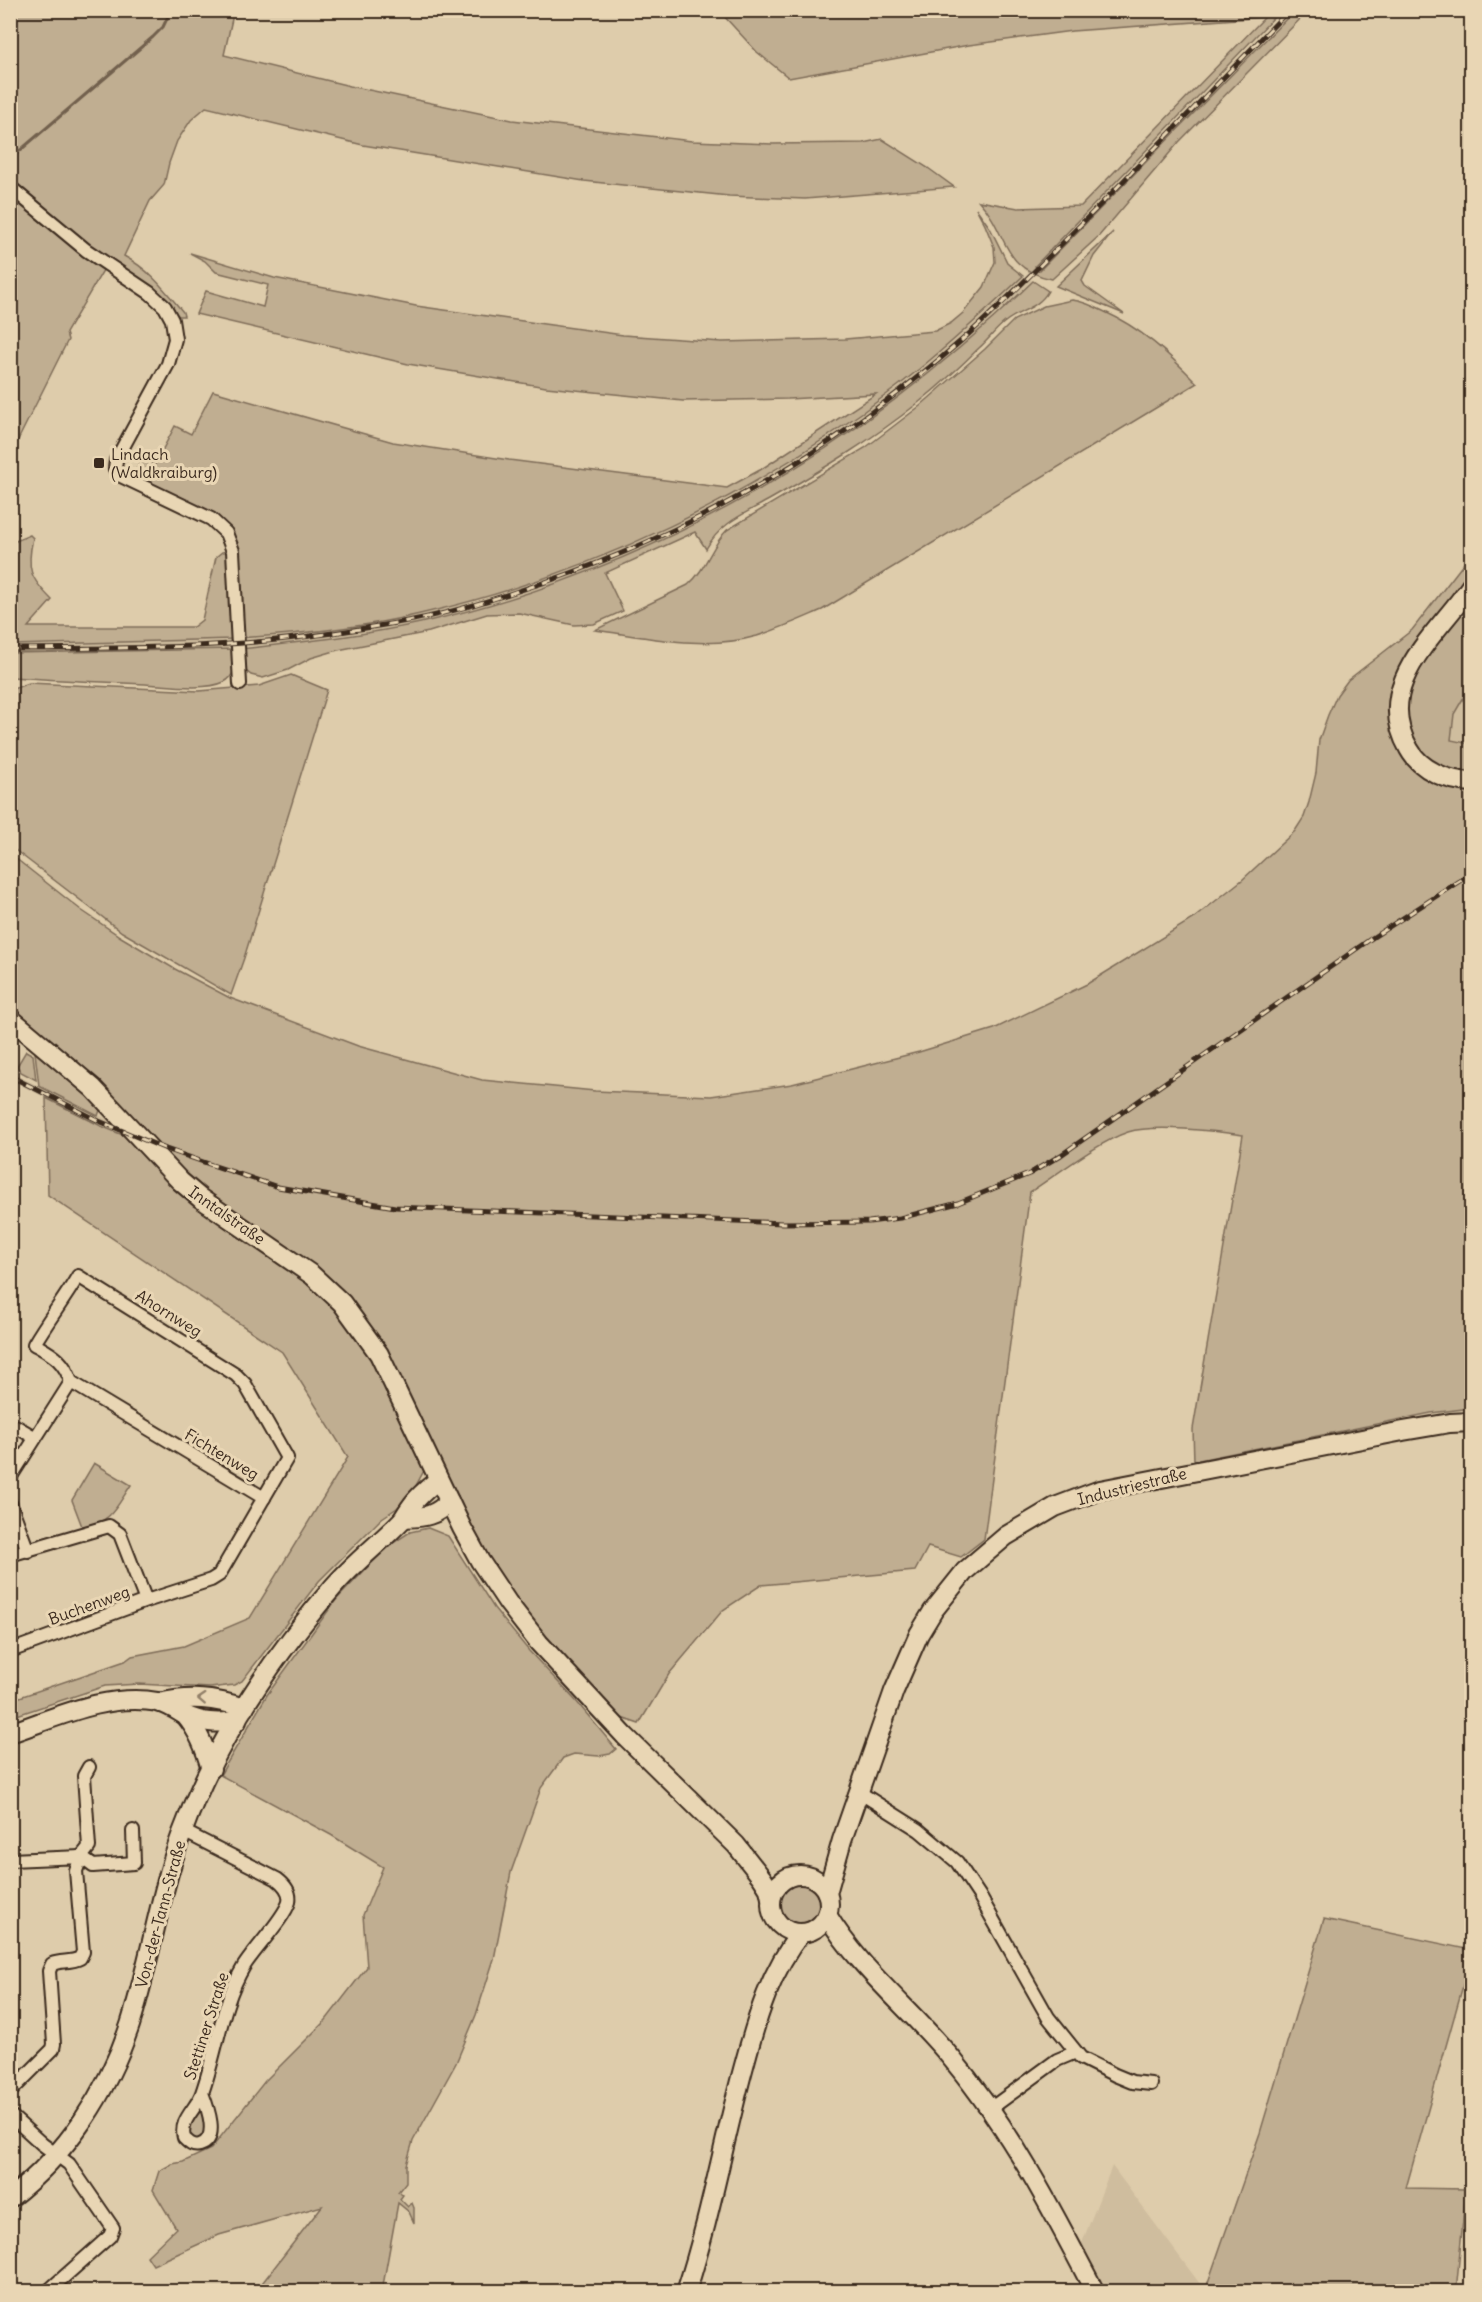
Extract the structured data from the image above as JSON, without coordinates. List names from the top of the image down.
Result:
{
  "streets": {
    "street": [
      "Inntalstraße",
      "Ahornweg",
      "Fichtenweg",
      "Industriestraße",
      "Buchenweg",
      "Von-der-Tann-Straße",
      "Stettiner Straße"
    ]
  },
  "crossings": [
    ["Inntalstraße", "Von-der-Tann-Straße"],
    ["Ahornweg", "Fichtenweg"],
    ["Fichtenweg", "Buchenweg"],
    ["Von-der-Tann-Straße", "Stettiner Straße"]
  ],
  "places": {
    "transit": ["Lindach (Waldkraiburg)"]
  }
}
